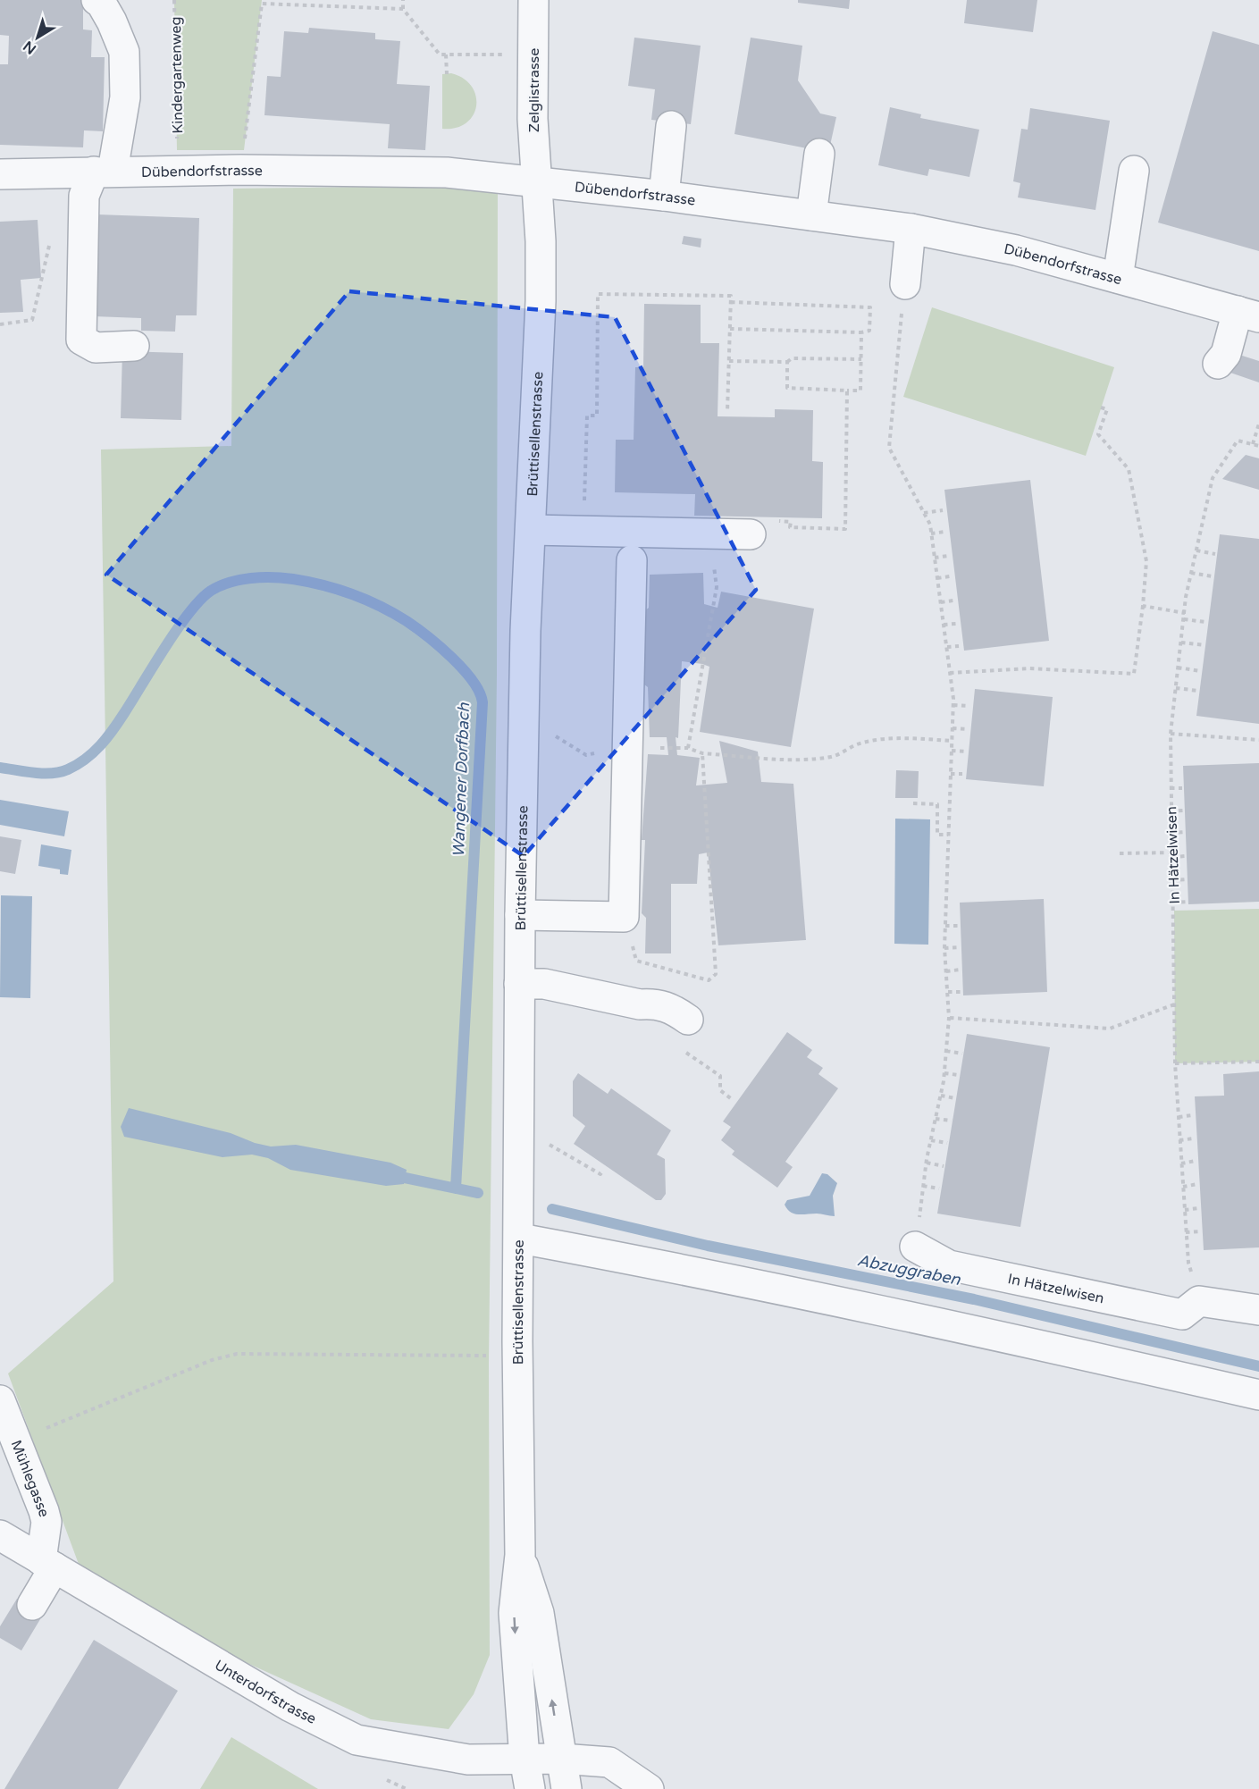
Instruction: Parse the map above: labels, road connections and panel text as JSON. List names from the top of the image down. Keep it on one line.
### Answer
{"streets":{"street":["Zelglistrasse","Dübendorfstrasse","Brüttisellenstrasse","In Hätzelwisen","Mühlegasse","Unterdorfstrasse"],"path":["Kindergartenweg"]},"crossings":[["Zelglistrasse","Dübendorfstrasse"],["Zelglistrasse","Brüttisellenstrasse"],["Dübendorfstrasse","Brüttisellenstrasse"],["Brüttisellenstrasse","Unterdorfstrasse"],["Mühlegasse","Unterdorfstrasse"]],"water":["Wangener Dorfbach","Abzuggraben"],"north":"bottom left"}
